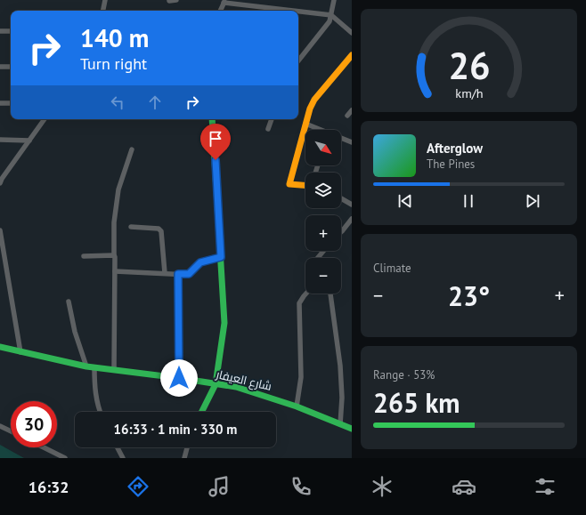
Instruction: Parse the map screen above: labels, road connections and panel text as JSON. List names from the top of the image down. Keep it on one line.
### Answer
{"streets":{"street":["شارع العيفار"]},"north":"bottom right","page":{"turn":["140 m","Turn right"],"map_buttons":["+","−"],"song":["Afterglow","The Pines"],"tile":["Climate",["Range · 53%","265 km"]],"heat":["−","23°","+"],"limit":"30","trip":"16:33 · 1 min · 330 m","tabs":"16:32","gauge":["26","km/h"]}}
